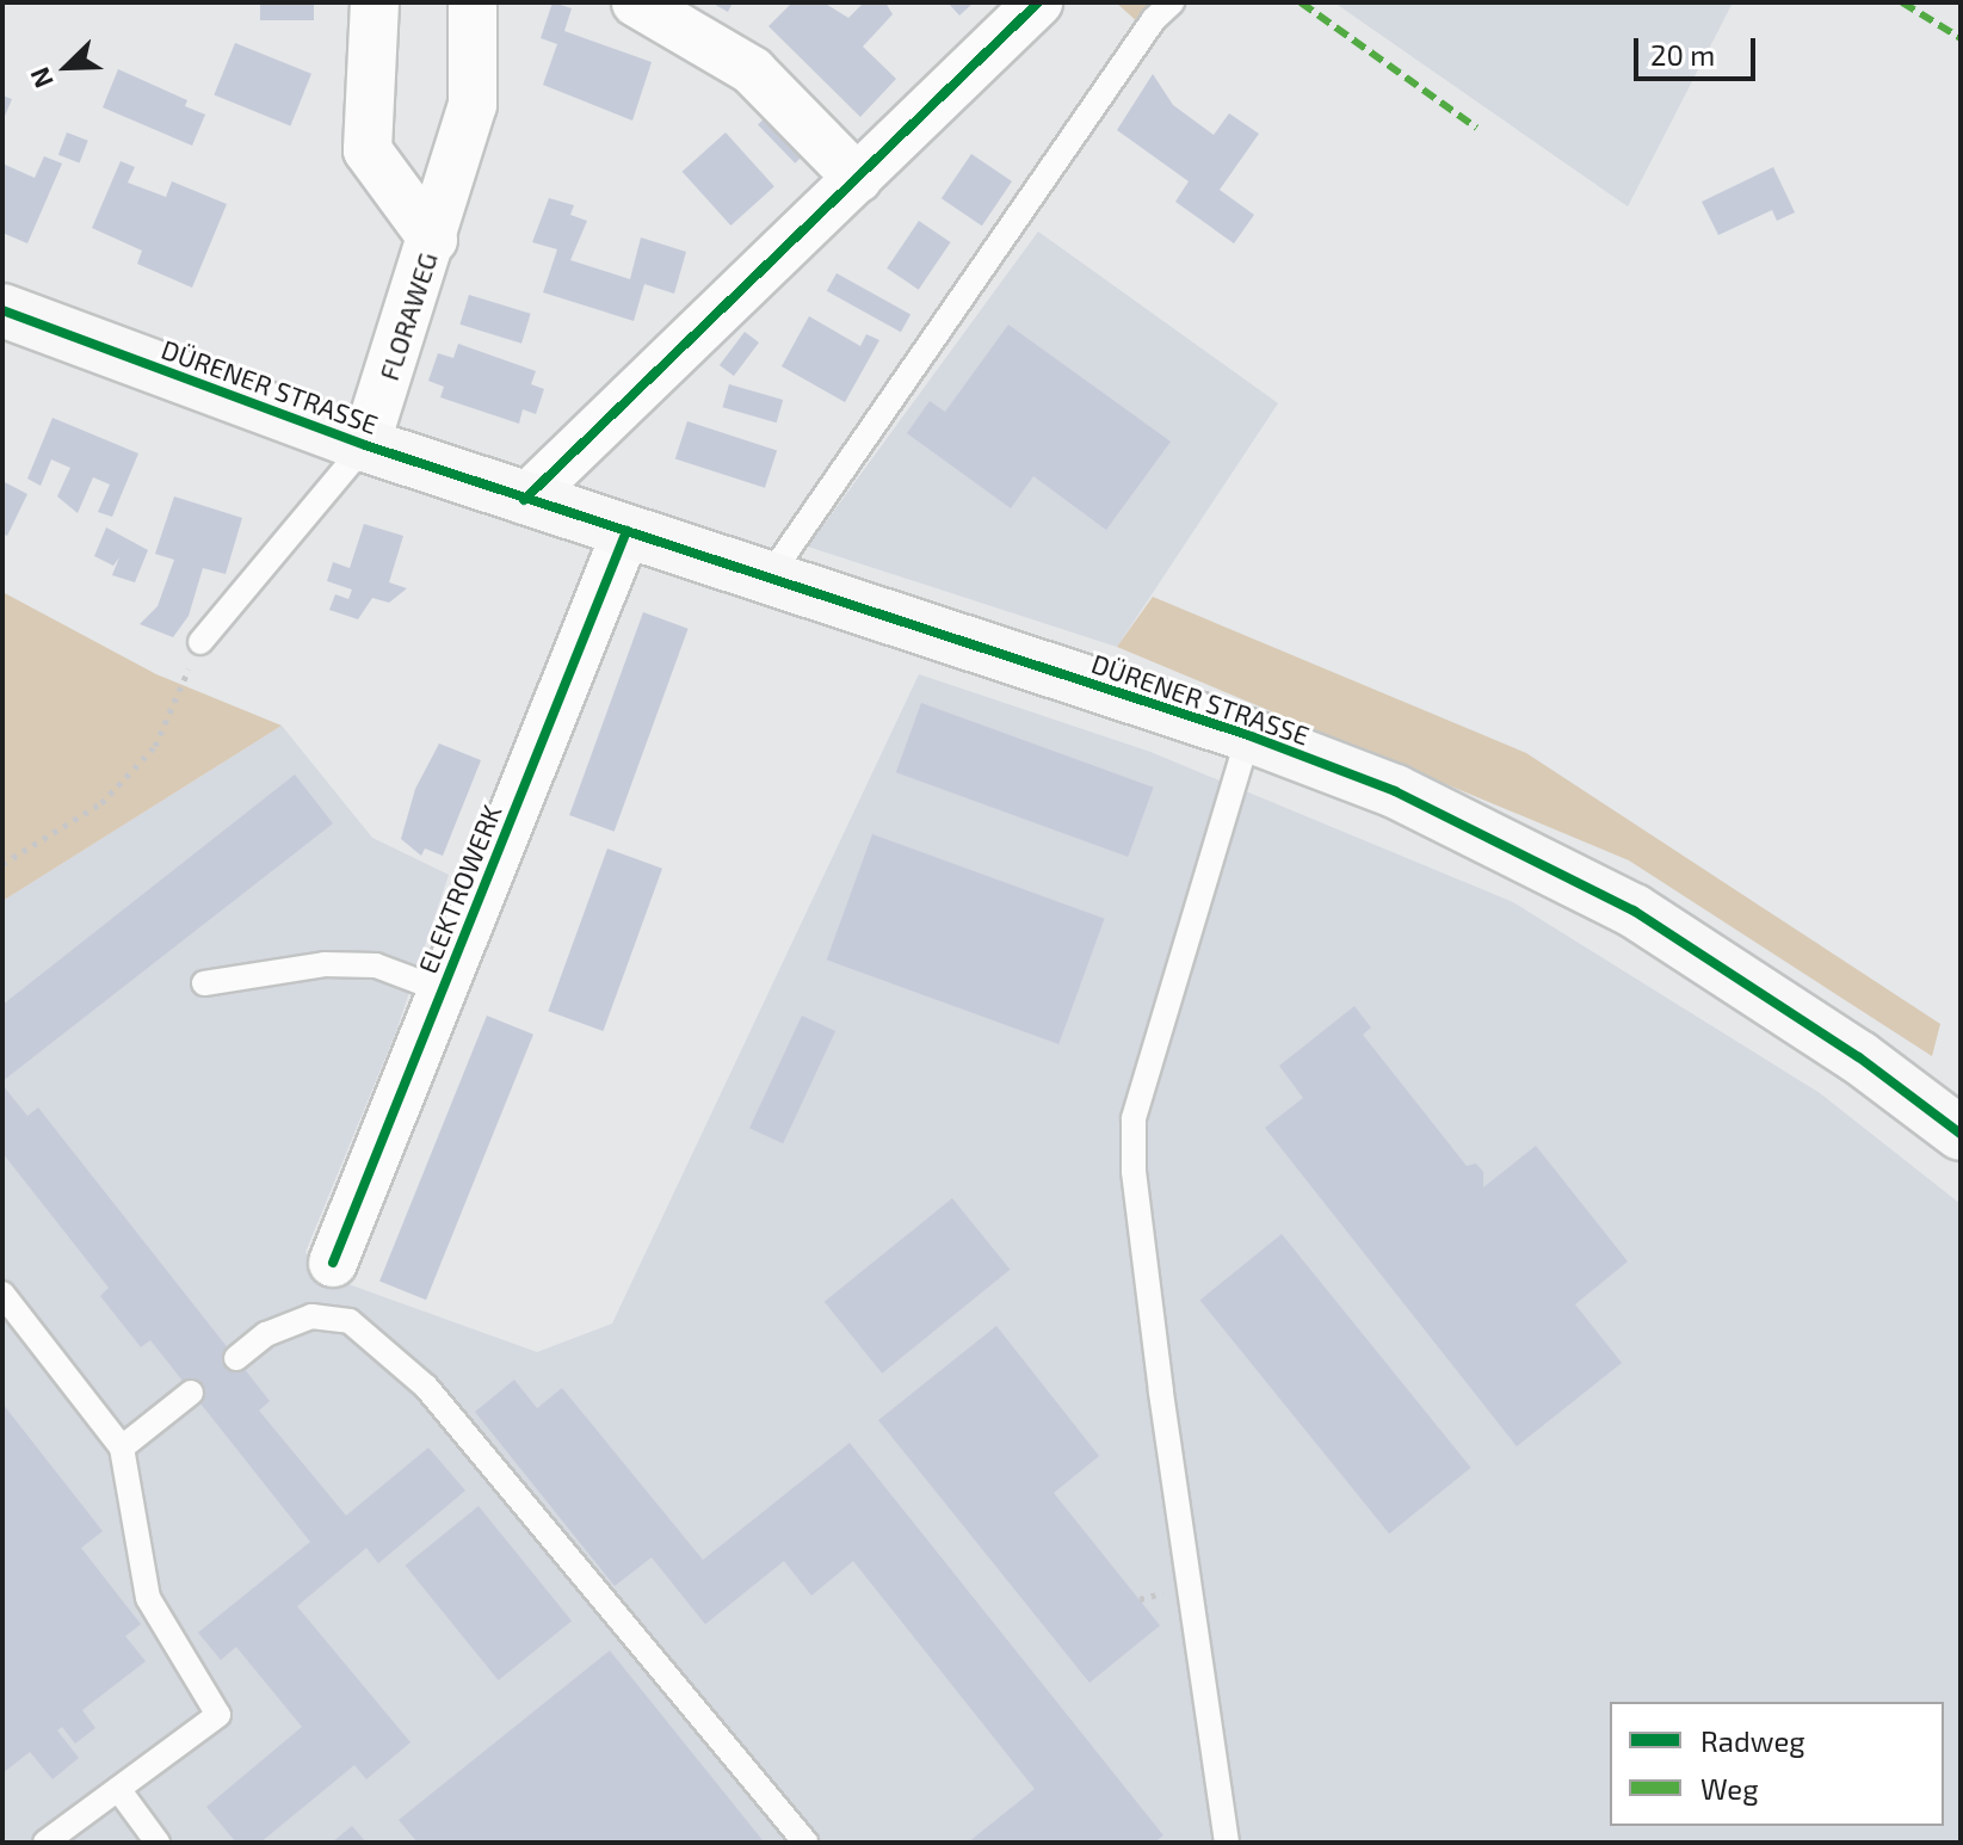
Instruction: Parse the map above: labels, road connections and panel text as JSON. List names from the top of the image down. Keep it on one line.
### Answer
{"streets":{"street":["FLORAWEG","DÜRENER STRASSE","ELEKTROWERK"]},"crossings":[["FLORAWEG","DÜRENER STRASSE"],["DÜRENER STRASSE","ELEKTROWERK"]],"legend":["Radweg","Weg"],"scale_bar":"20 m","north":"bottom left"}
